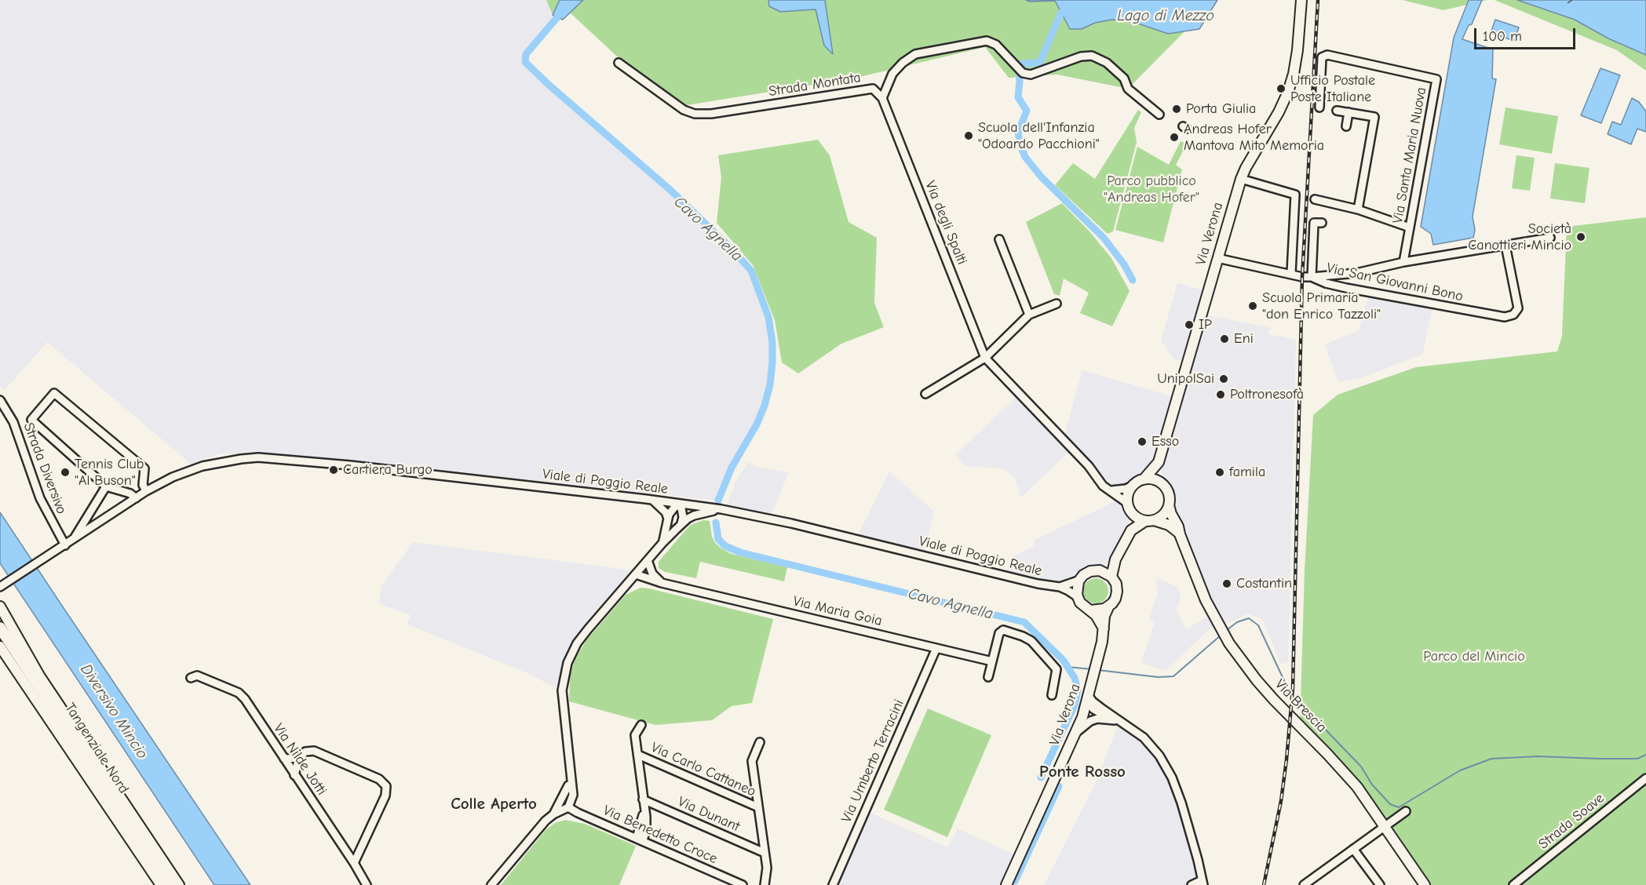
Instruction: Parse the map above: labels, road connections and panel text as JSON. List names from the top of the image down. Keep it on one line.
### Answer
{"streets":{"highway":["Tangenziale Nord"],"main road":["Via Verona","Via Brescia"],"street":["Strada Montata","Via Santa Maria Nuova","Via degli Spalti","Via San Giovanni Bono","Strada Diversivo","Viale di Poggio Reale","Via Maria Goia","Via Nilde Jotti","Via Umberto Terracini","Via Carlo Cattaneo","Via Dunant","Strada Soave","Via Benedetto Croce"]},"crossings":[["Strada Montata","Via degli Spalti"],["Via Santa Maria Nuova","Via San Giovanni Bono"],["Via degli Spalti","Via Verona"],["Via degli Spalti","Via Brescia"],["Via Verona","Via San Giovanni Bono"],["Via Verona","Viale di Poggio Reale"],["Via Verona","Via Brescia"],["Strada Diversivo","Viale di Poggio Reale"],["Via Maria Goia","Via Umberto Terracini"]],"districts":["Ponte Rosso","Colle Aperto"],"water":["Lago di Mezzo","Cavo Agnella","Diversivo Mincio"],"parks":["Parco pubblico \"Andreas Hofer\"","Parco del Mincio"],"places":["Ufficio Postale Poste Italiane","Porta Giulia","Scuola dell'Infanzia \"Odoardo Pacchioni\"","Andreas Hofer Mantova Mito Memoria","Società Canottieri Mincio","Scuola Primaria \"don Enrico Tazzoli\"","IP","Eni","UnipolSai","Poltronesofà","Esso","Cartiera Burgo","Tennis Club \"Al Buson\"","famila","Costantin"],"scale_bar":"100 m"}
